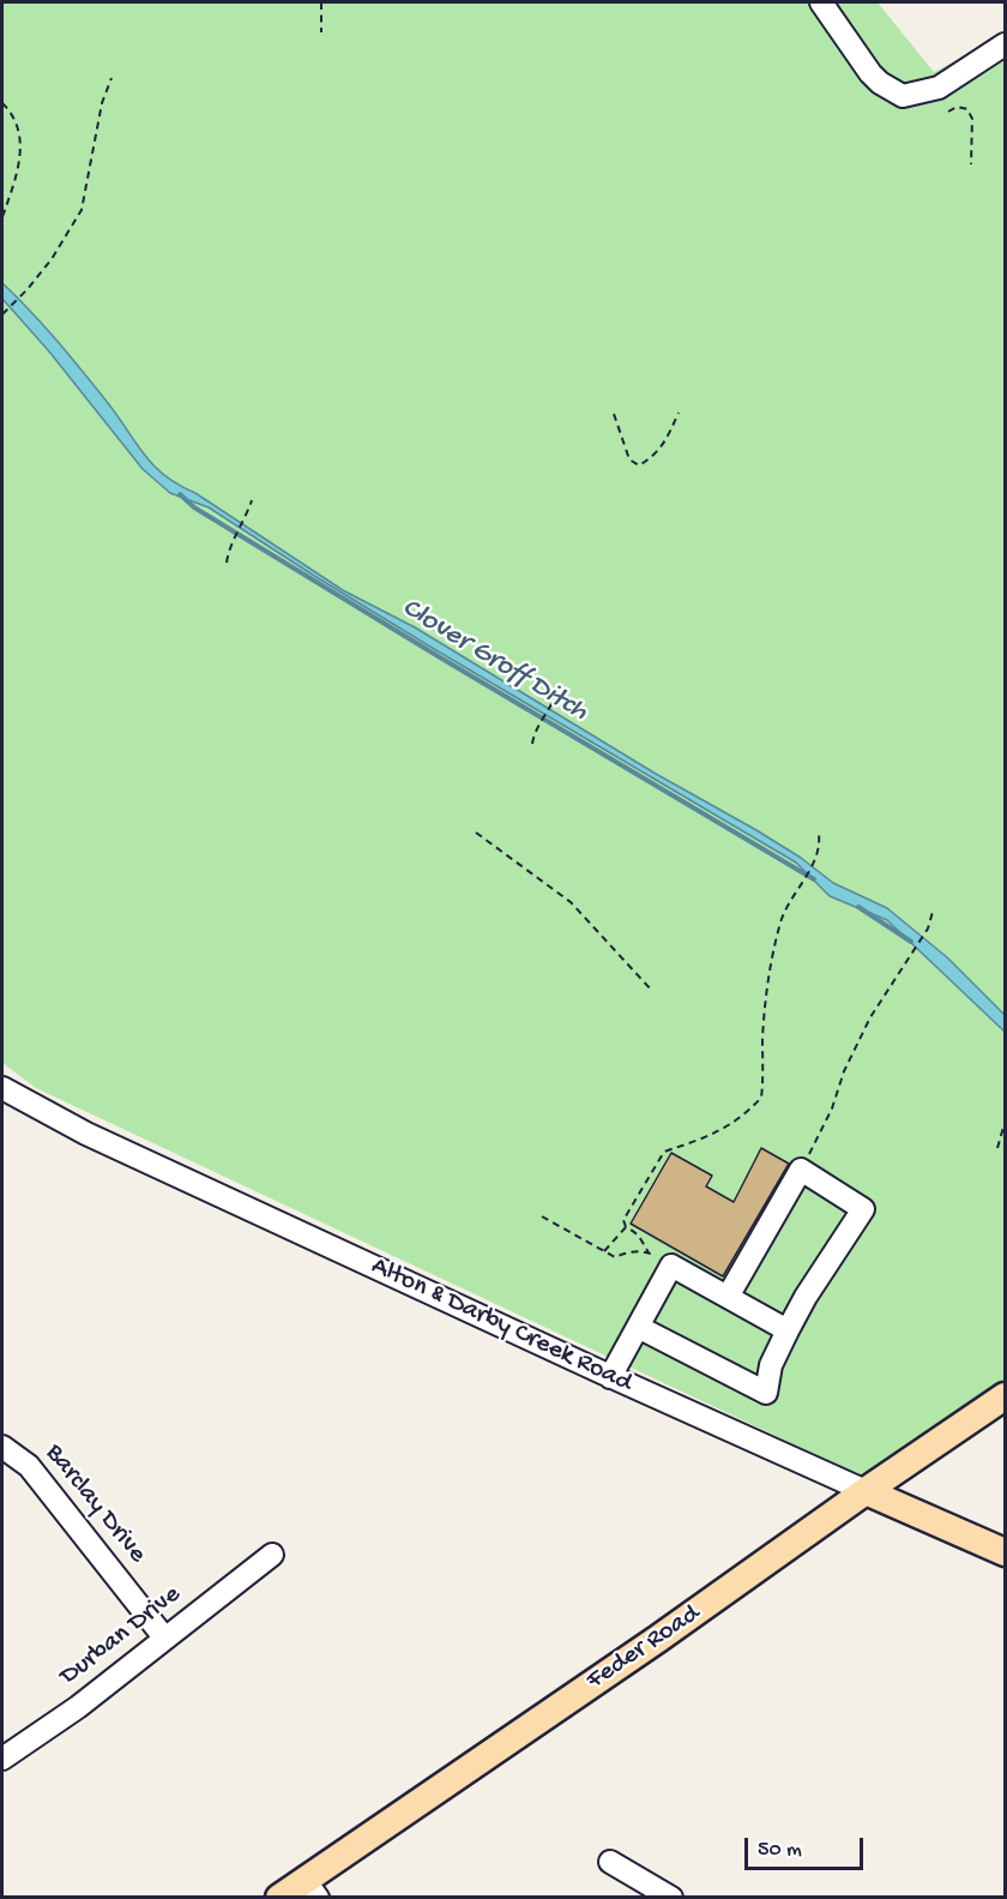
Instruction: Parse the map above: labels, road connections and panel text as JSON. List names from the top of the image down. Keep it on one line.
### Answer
{"streets":{"main road":["Alton & Darby Creek Road","Feder Road"],"street":["Barclay Drive","Durban Drive"]},"crossings":[["Alton & Darby Creek Road","Feder Road"],["Barclay Drive","Durban Drive"]],"water":["Clover Groff Ditch"],"scale_bar":"50 m"}
